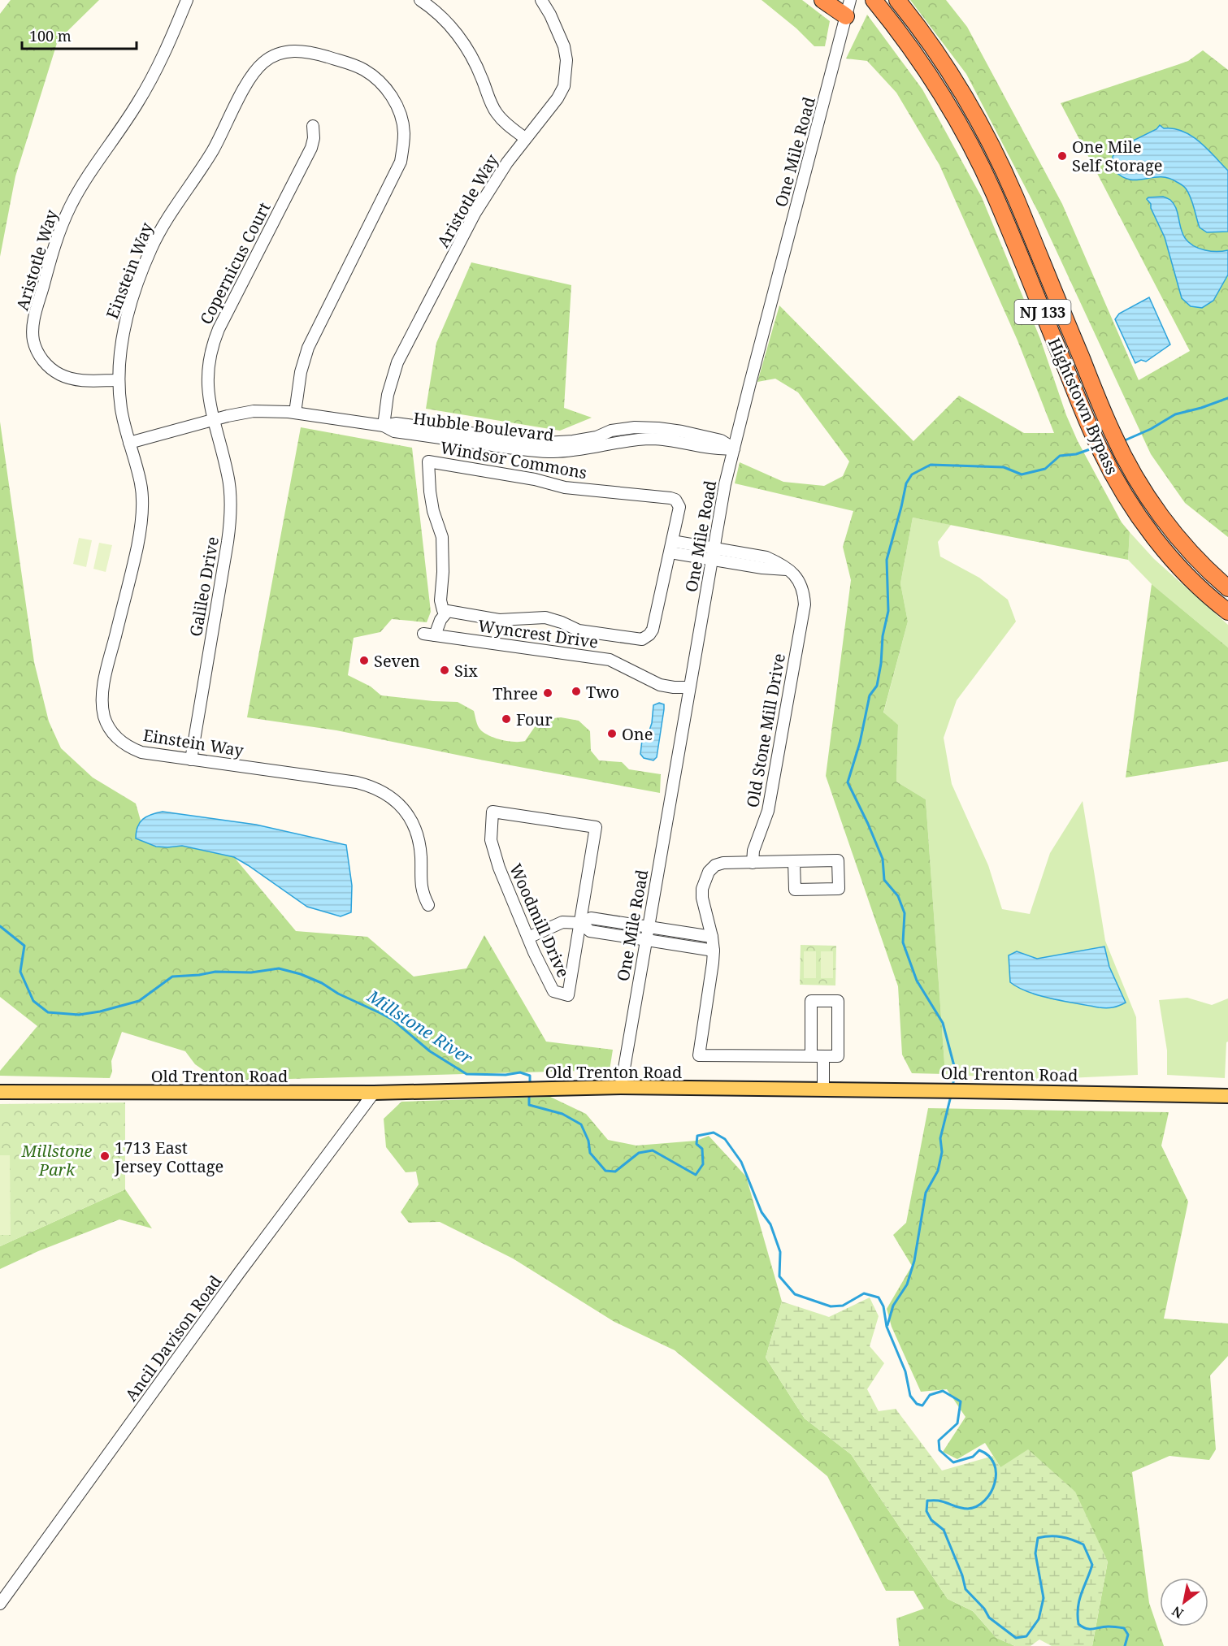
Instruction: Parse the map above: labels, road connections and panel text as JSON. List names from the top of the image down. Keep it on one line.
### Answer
{"streets":{"highway":["NJ 133","Hightstown Bypass"],"main road":["Old Trenton Road"],"street":["One Mile Road","Aristotle Way","Copernicus Court","Einstein Way","Hubble Boulevard","Windsor Commons","Galileo Drive","Wyncrest Drive","Old Stone Mill Drive","Woodmill Drive","Ancil Davison Road"]},"crossings":[["One Mile Road","Hubble Boulevard"],["One Mile Road","Wyncrest Drive"],["One Mile Road","Old Stone Mill Drive"],["One Mile Road","Old Trenton Road"],["Aristotle Way","Einstein Way"],["Aristotle Way","Hubble Boulevard"],["Copernicus Court","Hubble Boulevard"],["Copernicus Court","Galileo Drive"],["Einstein Way","Hubble Boulevard"],["Einstein Way","Galileo Drive"],["Hubble Boulevard","Galileo Drive"],["Windsor Commons","Wyncrest Drive"],["Old Trenton Road","Ancil Davison Road"]],"water":["Millstone River"],"parks":["Millstone Park"],"places":["One Mile Self Storage","Seven","Six","Two","Three","Four","One","1713 East Jersey Cottage"],"scale_bar":"100 m","north":"bottom left"}
